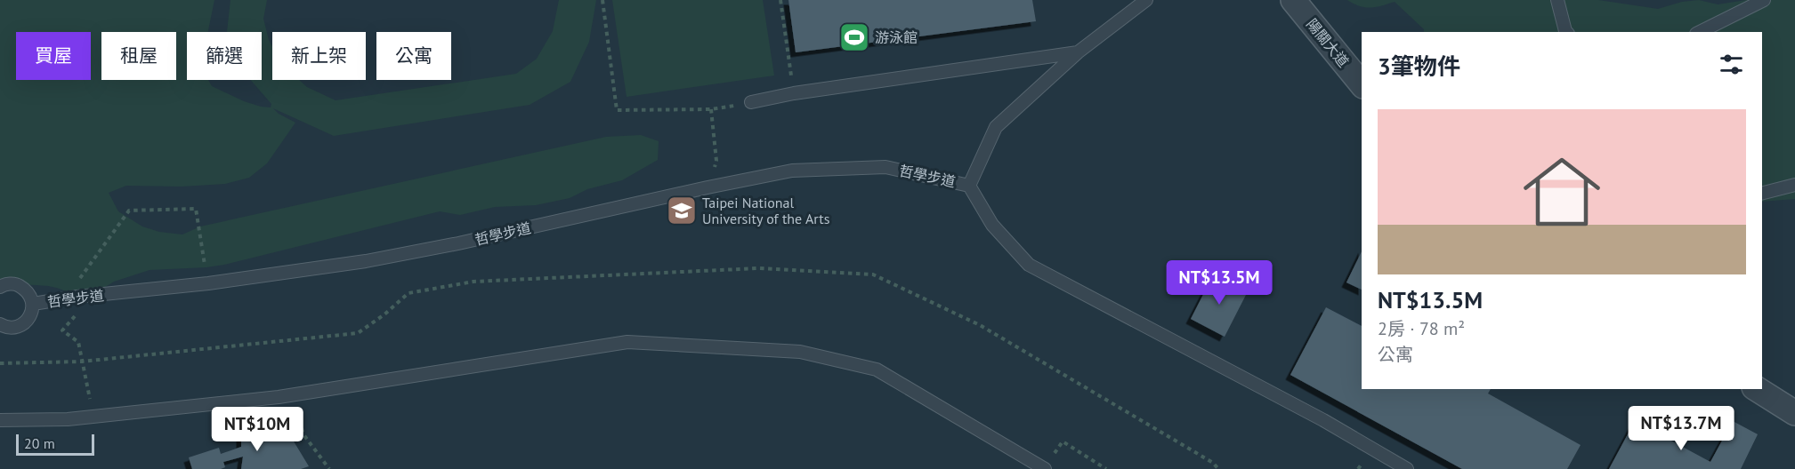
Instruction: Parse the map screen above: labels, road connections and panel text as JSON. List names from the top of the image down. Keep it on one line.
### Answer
{"streets":{"street":["陽關大道"],"lane":["哲學步道"]},"places":{"sports":["游泳館"],"school or university":["Taipei National University of the Arts"]},"scale_bar":"20 m","page":{"chip":["買屋","租屋","篩選","新上架","公寓"],"heading":"3筆物件","list":[{"name":"NT$13.5M","note":"2房 · 78 m² · 公寓"}],"price":["NT$13.5M","NT$13.7M","NT$10M"],"scale":"20 m"}}
